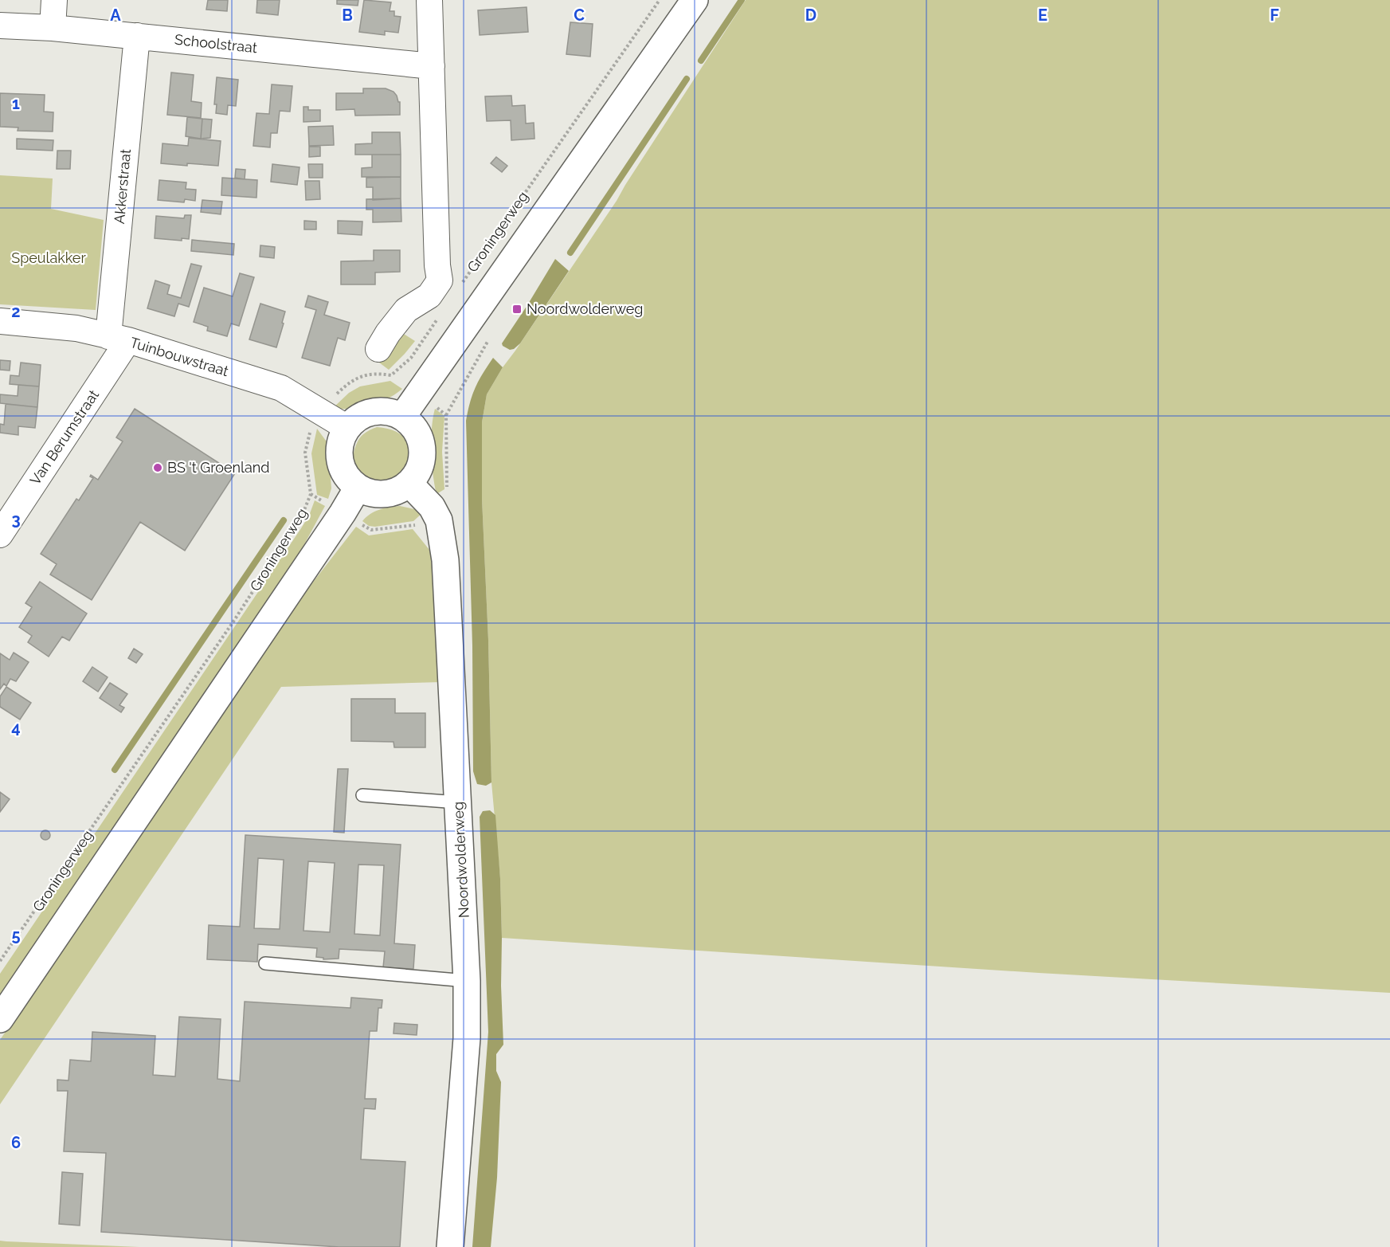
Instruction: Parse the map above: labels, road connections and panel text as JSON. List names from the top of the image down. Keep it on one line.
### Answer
{"streets":{"main road":["Groningerweg","Noordwolderweg"],"street":["Schoolstraat","Akkerstraat","Tuinbouwstraat","Van Berumstraat"]},"crossings":[["Schoolstraat","Akkerstraat"],["Akkerstraat","Tuinbouwstraat"],["Akkerstraat","Van Berumstraat"],["Groningerweg","Tuinbouwstraat"],["Groningerweg","Noordwolderweg"],["Tuinbouwstraat","Van Berumstraat"],["Tuinbouwstraat","Noordwolderweg"]],"parks":["Speulakker"],"places":{"transit":["Noordwolderweg"],"other":["BS 't Groenland"]},"grid":{"columns":["A","B","C","D","E","F"],"rows":["1","2","3","4","5","6"]}}
